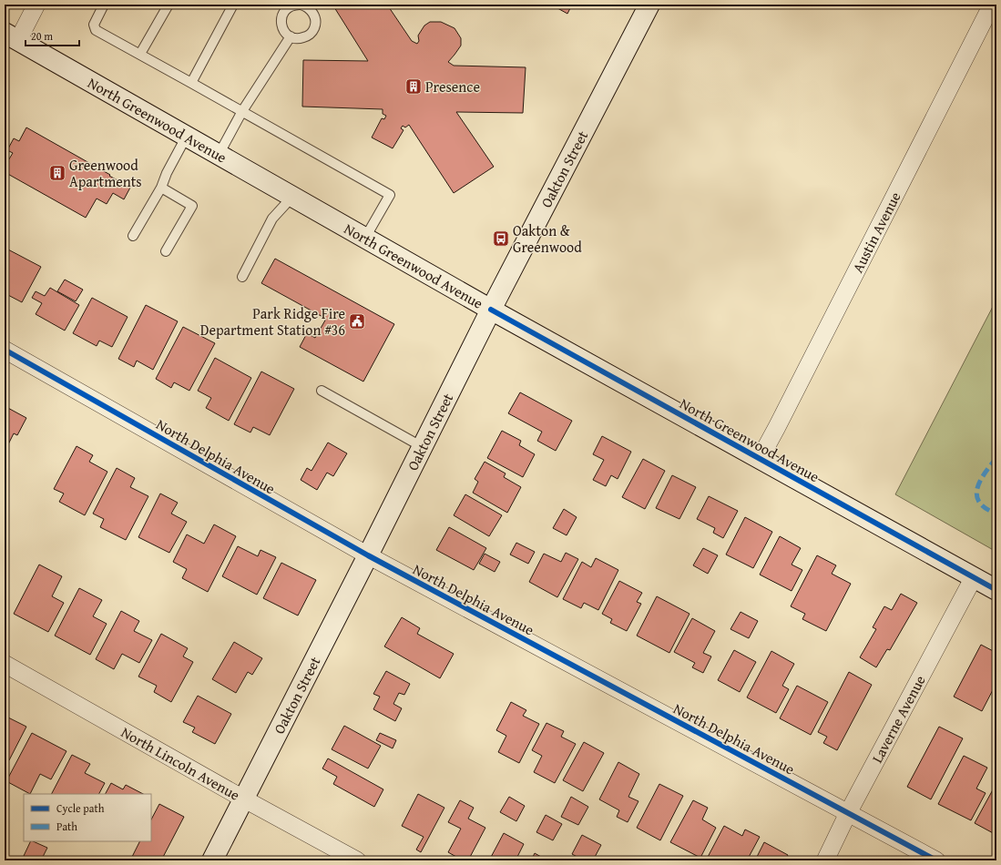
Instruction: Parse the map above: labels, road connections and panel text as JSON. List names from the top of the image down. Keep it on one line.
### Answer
{"streets":{"main road":["North Greenwood Avenue","Oakton Street"],"street":["Austin Avenue","North Delphia Avenue","Laverne Avenue","North Lincoln Avenue"]},"crossings":[["North Greenwood Avenue","Oakton Street"],["North Greenwood Avenue","Austin Avenue"],["North Greenwood Avenue","Laverne Avenue"],["Oakton Street","North Delphia Avenue"],["Oakton Street","North Lincoln Avenue"],["North Delphia Avenue","Laverne Avenue"]],"places":{"building":["Presence","Greenwood Apartments"],"bus stop":["Oakton & Greenwood"],"public building":["Park Ridge Fire Department Station #36"]},"legend":["Cycle path","Path"],"scale_bar":"20 m"}
